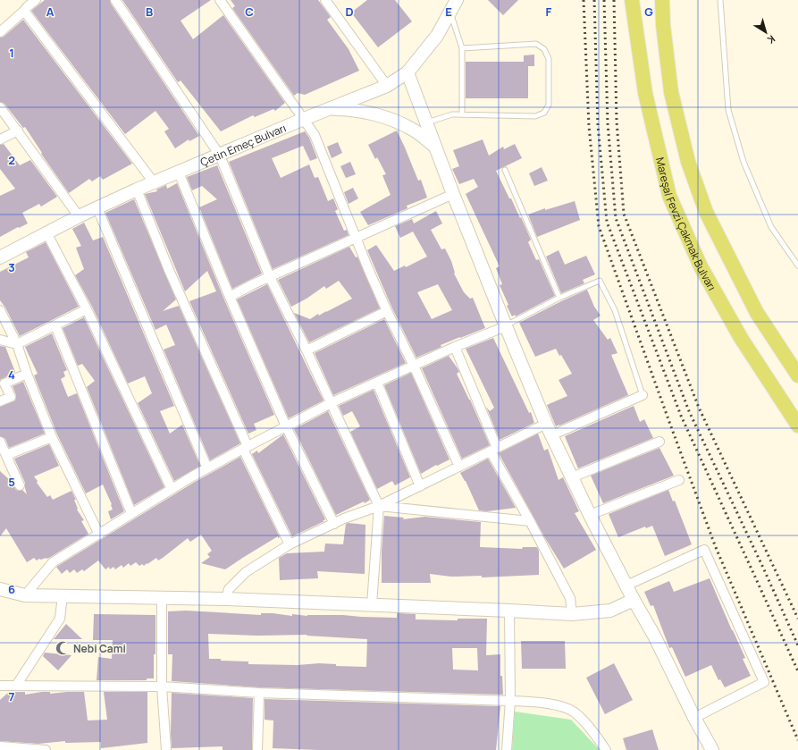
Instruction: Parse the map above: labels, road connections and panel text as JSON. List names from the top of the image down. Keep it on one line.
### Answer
{"streets":{"main road":["Mareşal Fevzi Çakmak Bulvarı"],"street":["Çetin Emeç Bulvarı"]},"places":{"mosque":["Nebi Cami"]},"north":"bottom right","grid":{"columns":["A","B","C","D","E","F","G"],"rows":["1","2","3","4","5","6","7"]}}
